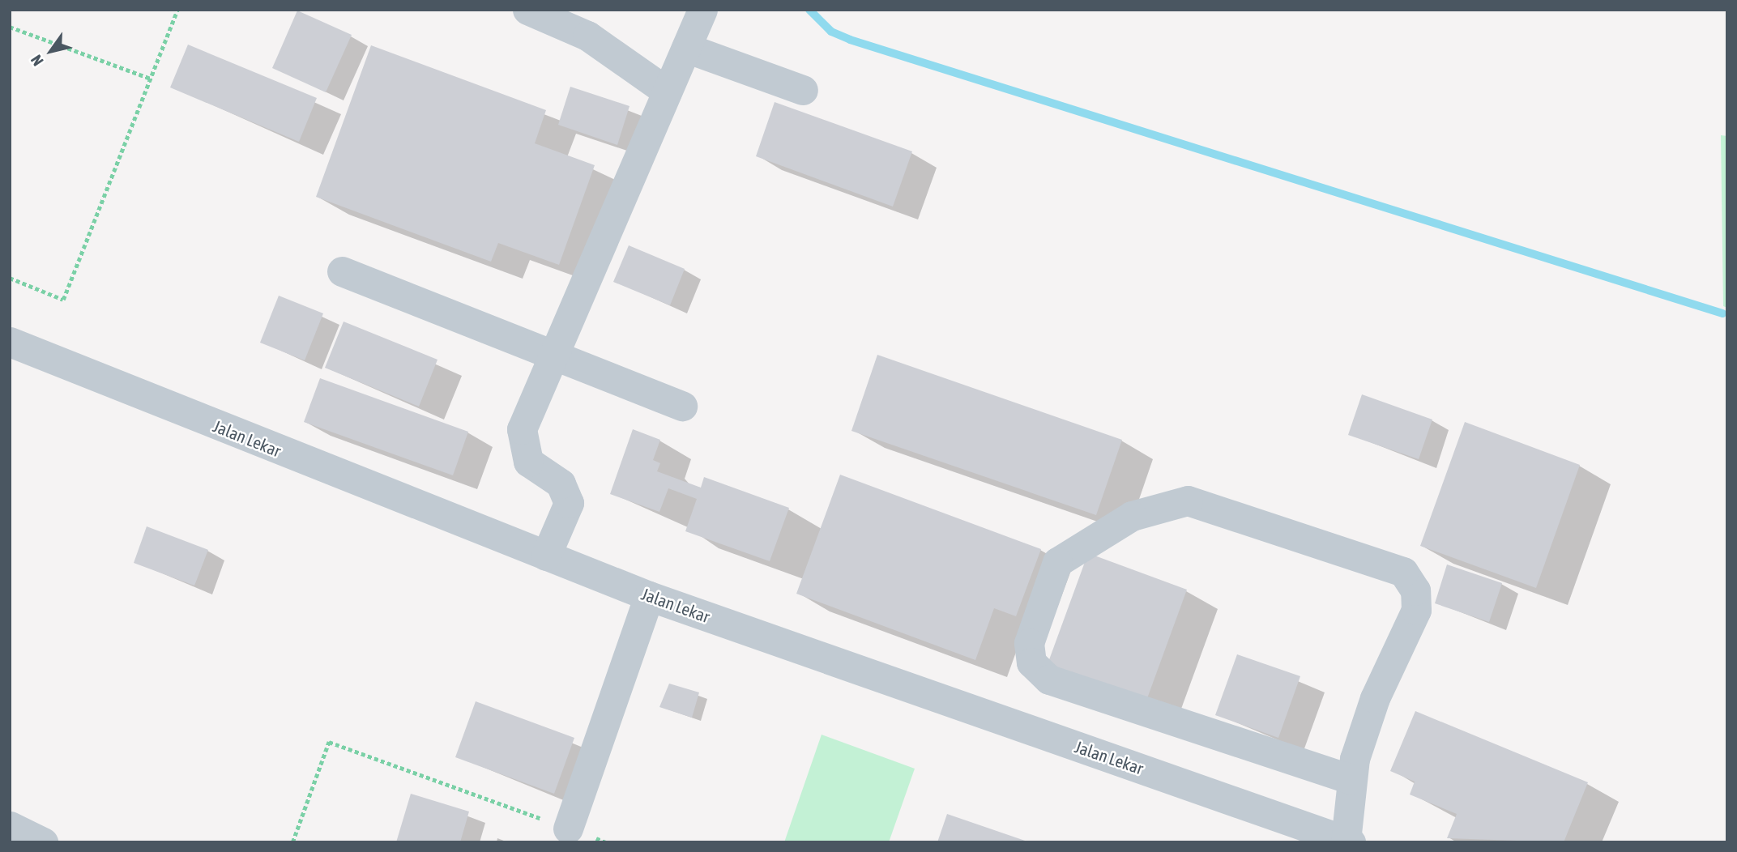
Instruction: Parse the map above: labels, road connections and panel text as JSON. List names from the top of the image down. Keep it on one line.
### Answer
{"streets":{"street":["Jalan Lekar"]},"north":"bottom left"}
